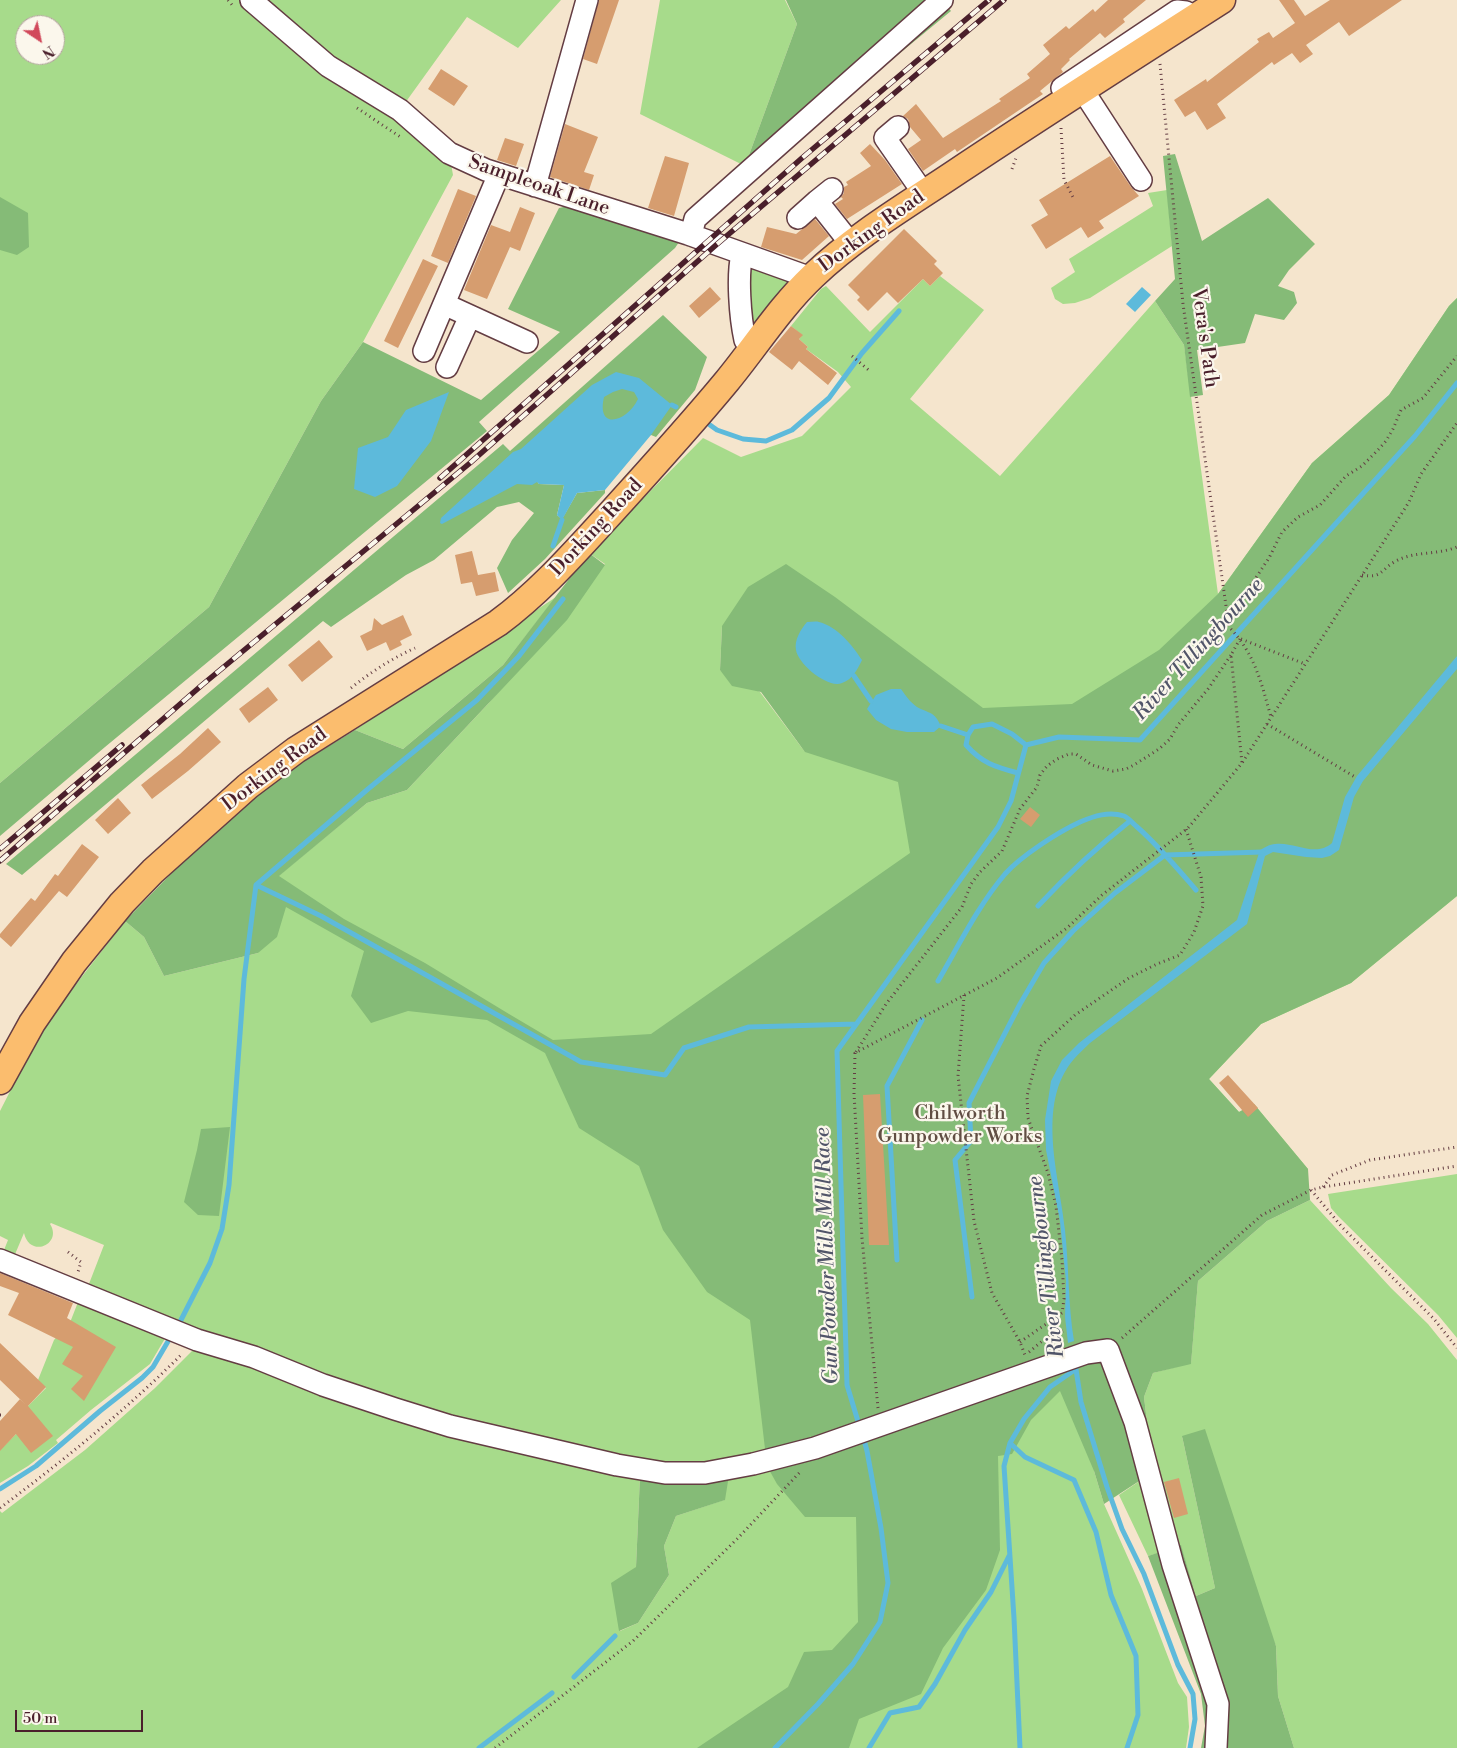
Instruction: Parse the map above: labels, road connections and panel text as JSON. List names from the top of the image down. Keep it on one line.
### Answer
{"streets":{"main road":["Dorking Road"],"street":["Sampleoak Lane"],"path":["Vera's Path"]},"crossings":[["Sampleoak Lane","Dorking Road"]],"water":["River Tillingbourne","Gun Powder Mills Mill Race"],"parks":["Chilworth Gunpowder Works"],"scale_bar":"50 m","north":"bottom right"}
